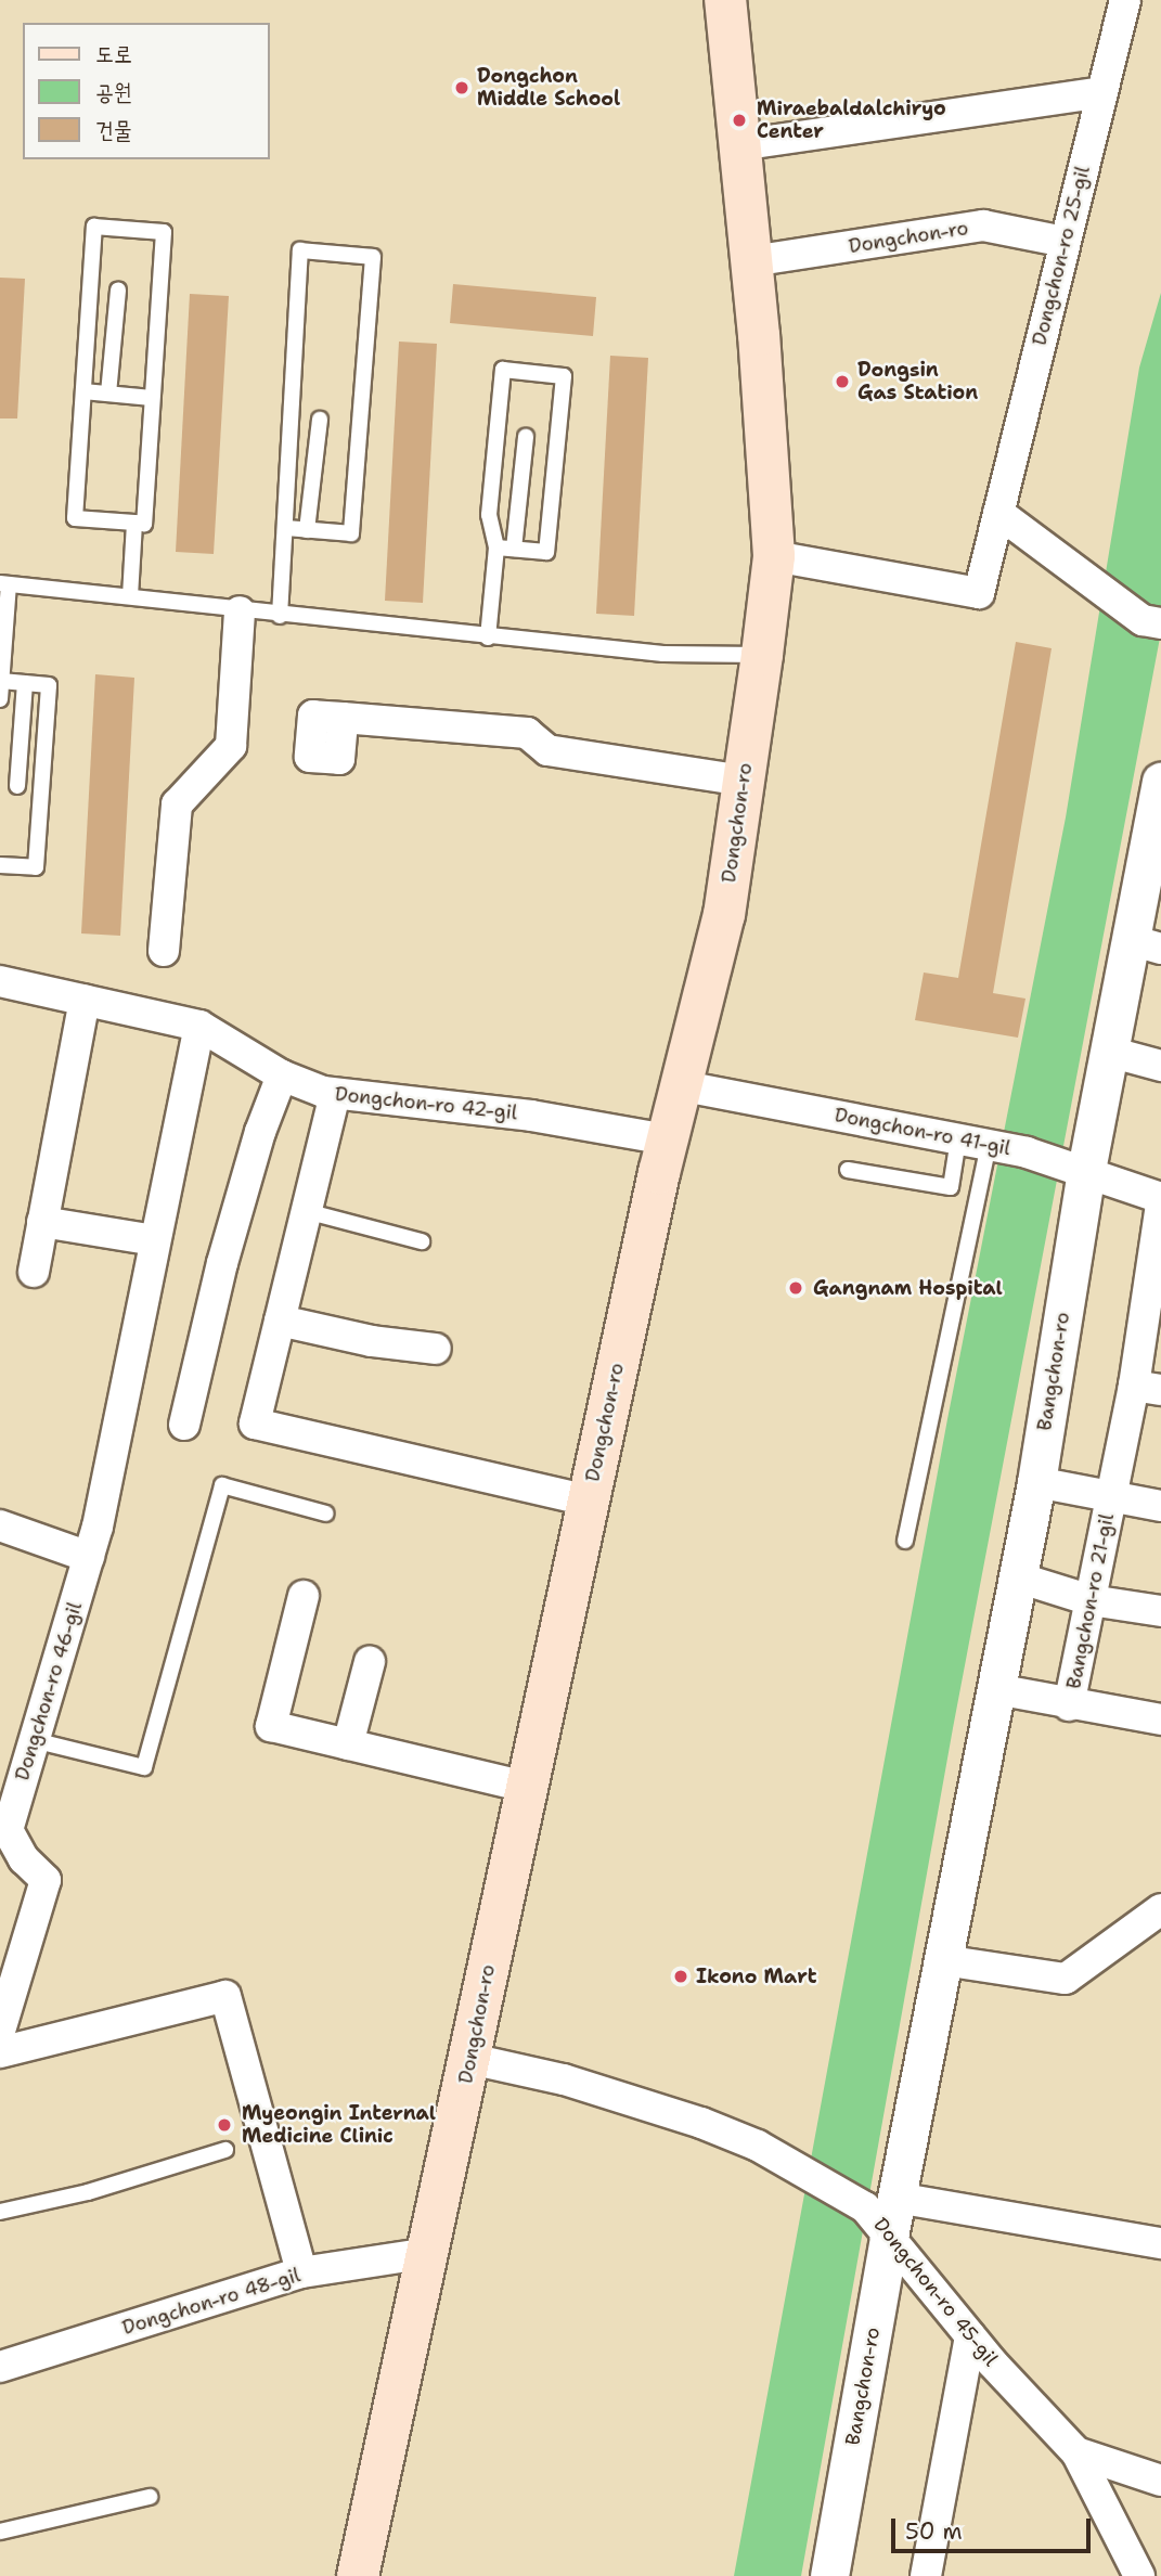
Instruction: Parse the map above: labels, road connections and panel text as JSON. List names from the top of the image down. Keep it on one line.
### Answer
{"streets":{"main road":["Dongchon-ro"],"street":["Dongchon-ro 25-gil","Dongchon-ro 42-gil","Dongchon-ro 41-gil","Bangchon-ro","Bangchon-ro 21-gil","Dongchon-ro 46-gil","Dongchon-ro 45-gil","Dongchon-ro 48-gil"]},"crossings":[["Dongchon-ro","Dongchon-ro 25-gil"],["Dongchon-ro","Dongchon-ro 42-gil"],["Dongchon-ro","Dongchon-ro 41-gil"],["Dongchon-ro","Dongchon-ro 45-gil"],["Dongchon-ro","Dongchon-ro 48-gil"],["Dongchon-ro 41-gil","Bangchon-ro"],["Dongchon-ro 41-gil","Bangchon-ro 21-gil"],["Bangchon-ro","Bangchon-ro 21-gil"],["Bangchon-ro","Dongchon-ro 45-gil"]],"places":["Dongchon Middle School","Miraebaldalchiryo Center","Dongsin Gas Station","Gangnam Hospital","Ikono Mart","Myeongin Internal Medicine Clinic"],"legend":["도로","공원","건물"],"scale_bar":"50 m"}
